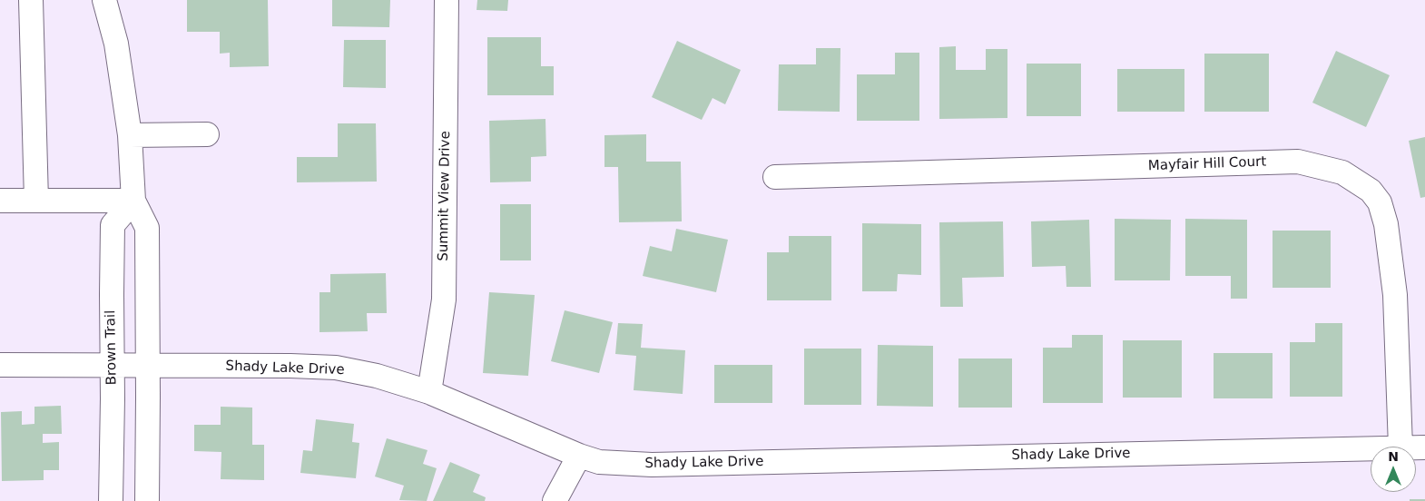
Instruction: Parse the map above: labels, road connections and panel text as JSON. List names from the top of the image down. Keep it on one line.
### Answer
{"streets":{"street":["Mayfair Hill Court","Summit View Drive","Brown Trail","Shady Lake Drive"]},"crossings":[["Summit View Drive","Shady Lake Drive"],["Brown Trail","Shady Lake Drive"]],"north":"top"}
